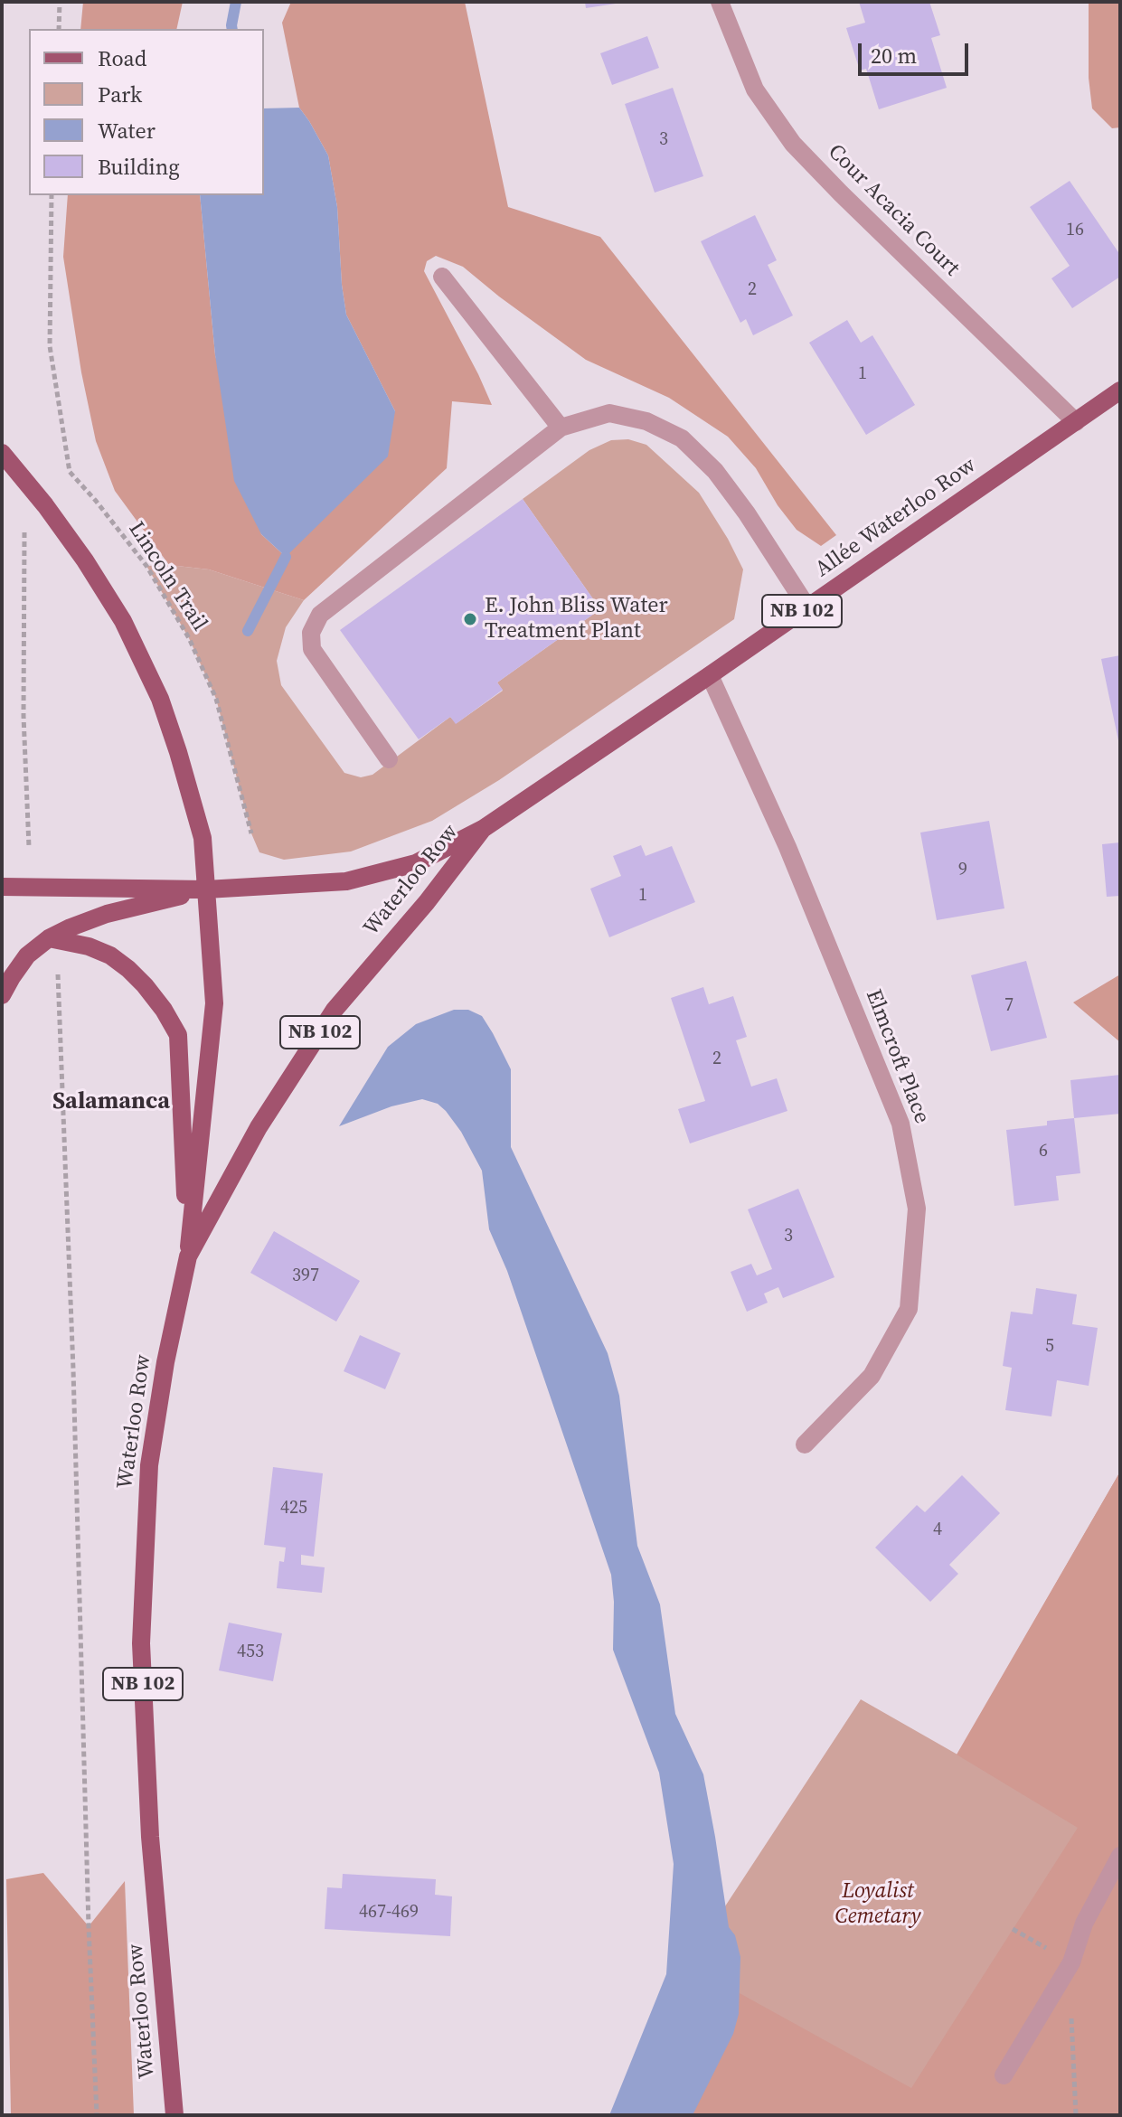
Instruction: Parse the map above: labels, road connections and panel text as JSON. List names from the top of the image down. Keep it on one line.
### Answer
{"streets":{"main road":["Allée Waterloo Row","NB 102","Waterloo Row"],"street":["Cour Acacia Court","Elmcroft Place"],"path":["Lincoln Trail"]},"crossings":[["Cour Acacia Court","Allée Waterloo Row"],["Allée Waterloo Row","Waterloo Row"],["Allée Waterloo Row","Elmcroft Place"]],"districts":["Salamanca"],"parks":["Loyalist Cemetary"],"places":["E. John Bliss Water Treatment Plant"],"house_numbers":["3","16","2","1","9","1","7","2","6","3","397","5","425","4","453","467-469"],"legend":["Road","Park","Water","Building"],"scale_bar":"20 m"}
